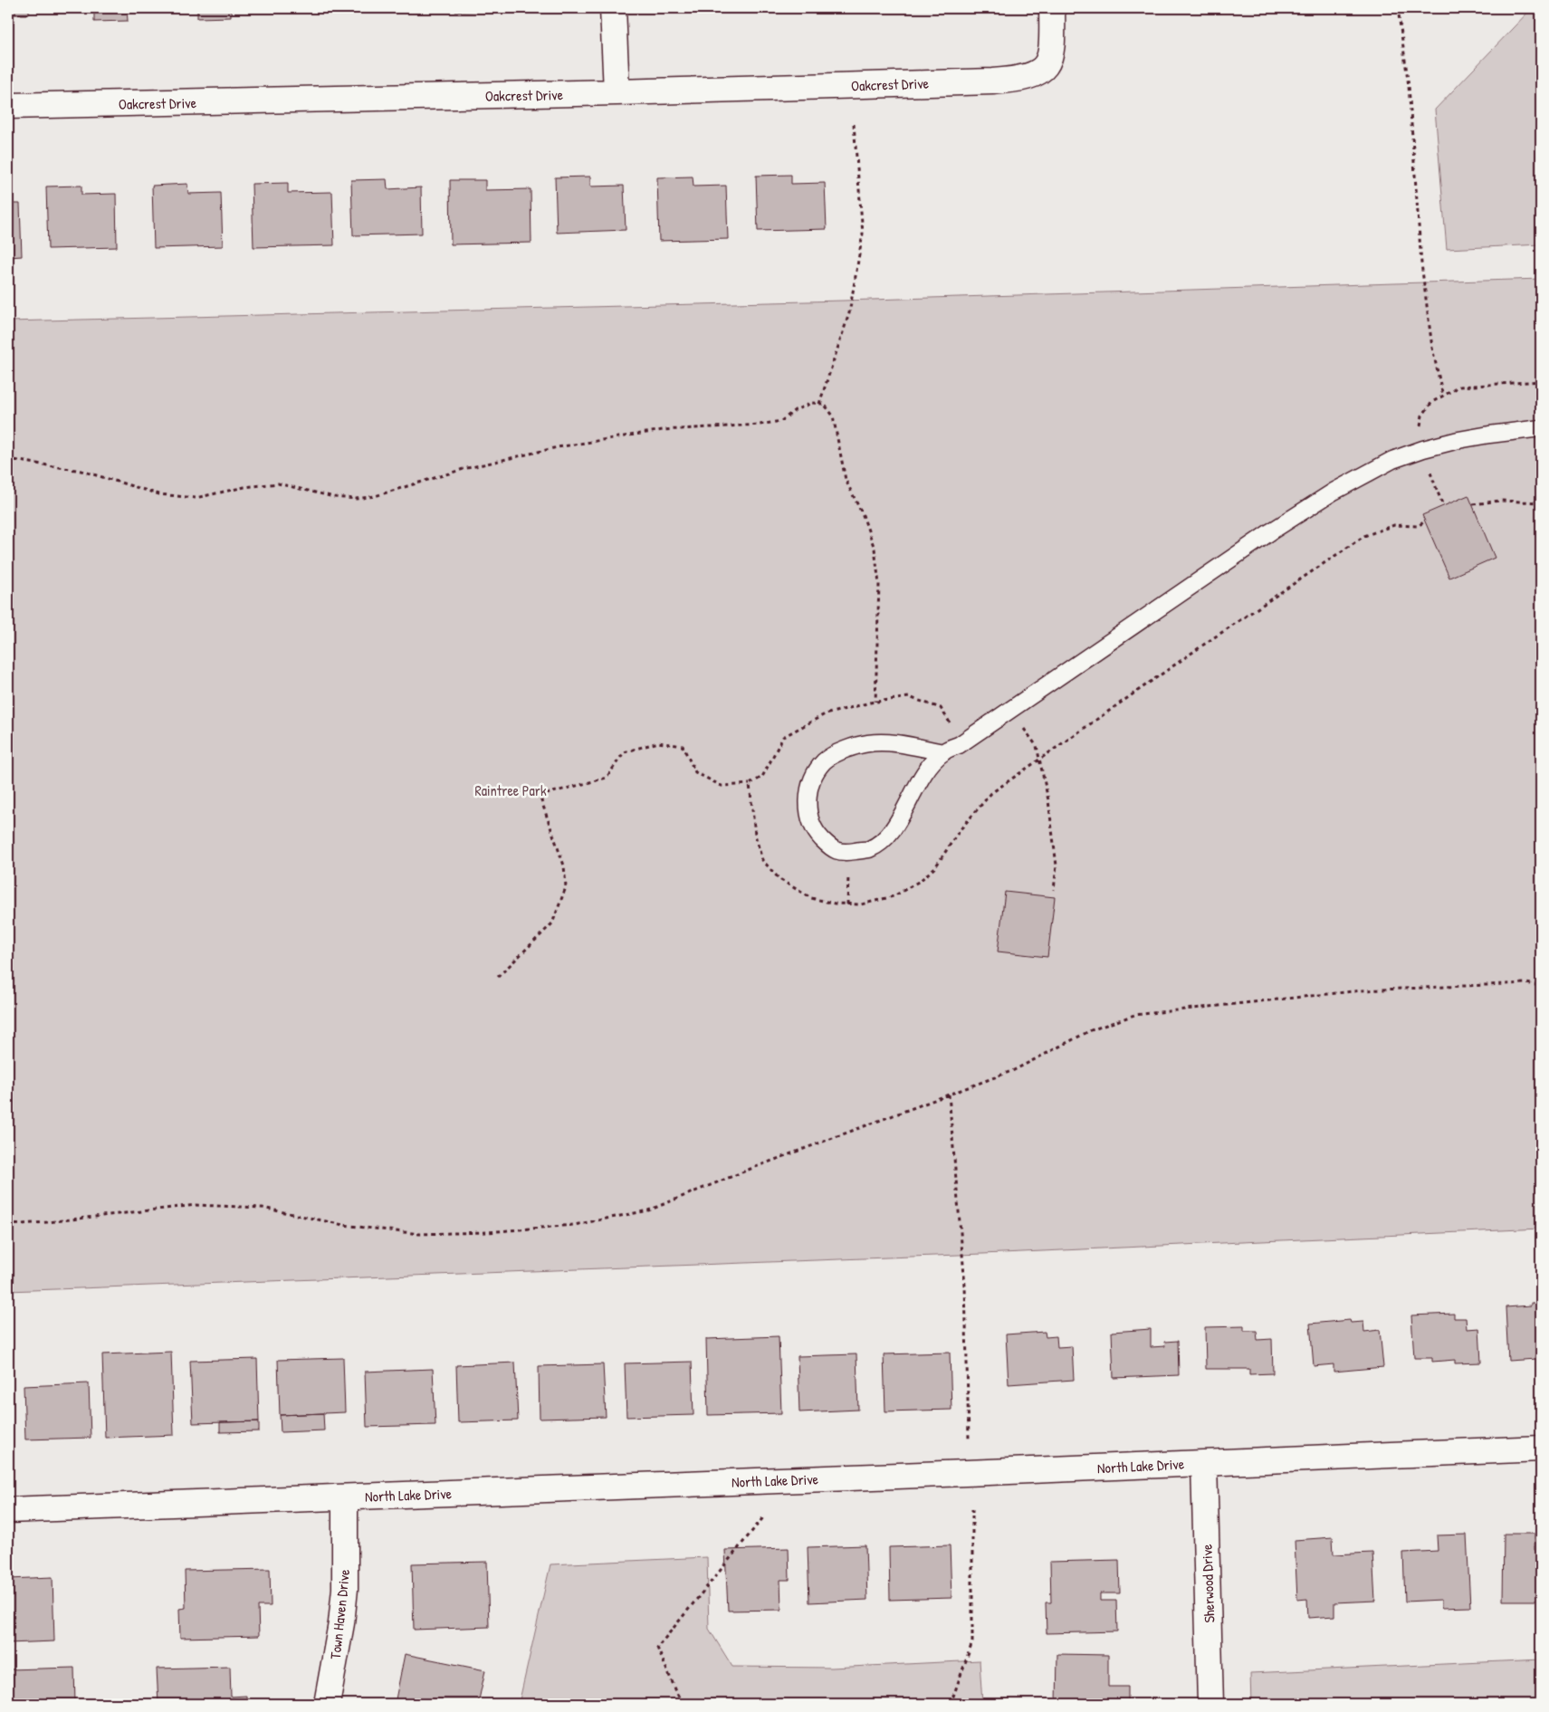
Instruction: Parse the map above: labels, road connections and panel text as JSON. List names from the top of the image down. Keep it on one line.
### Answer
{"streets":{"street":["Oakcrest Drive","North Lake Drive","Sherwood Drive","Town Haven Drive"]},"crossings":[["North Lake Drive","Sherwood Drive"],["North Lake Drive","Town Haven Drive"]],"parks":["Raintree Park"]}
